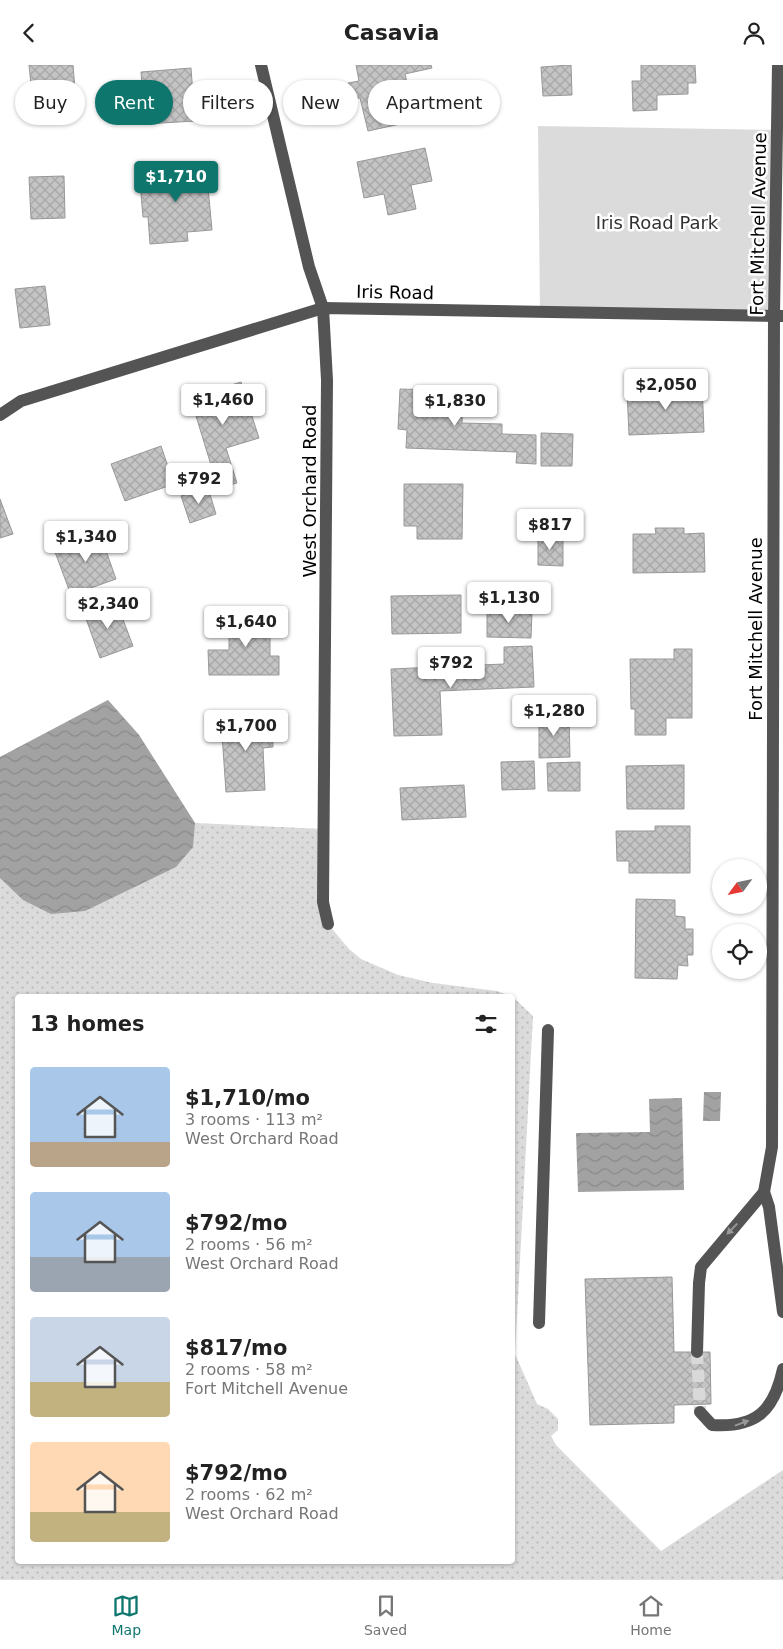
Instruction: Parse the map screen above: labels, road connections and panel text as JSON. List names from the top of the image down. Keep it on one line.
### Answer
{"streets":{"street":["Fort Mitchell Avenue","Iris Road","West Orchard Road"]},"crossings":[["Fort Mitchell Avenue","Iris Road"],["Iris Road","West Orchard Road"]],"parks":["Iris Road Park"],"north":"bottom left","page":{"header":"Casavia","chip":["Buy","Rent","Filters","New","Apartment"],"price":["$1,710","$2,050","$1,460","$1,830","$792","$817","$1,340","$1,130","$2,340","$1,640","$792","$1,280","$1,700"],"heading":"13 homes","list":[{"name":"$1,710/mo","note":"3 rooms · 113 m² · West Orchard Road"},{"name":"$792/mo","note":"2 rooms · 56 m² · West Orchard Road"},{"name":"$817/mo","note":"2 rooms · 58 m² · Fort Mitchell Avenue"},{"name":"$792/mo","note":"2 rooms · 62 m² · West Orchard Road"}],"tabs":["Map","Saved","Home"]}}
